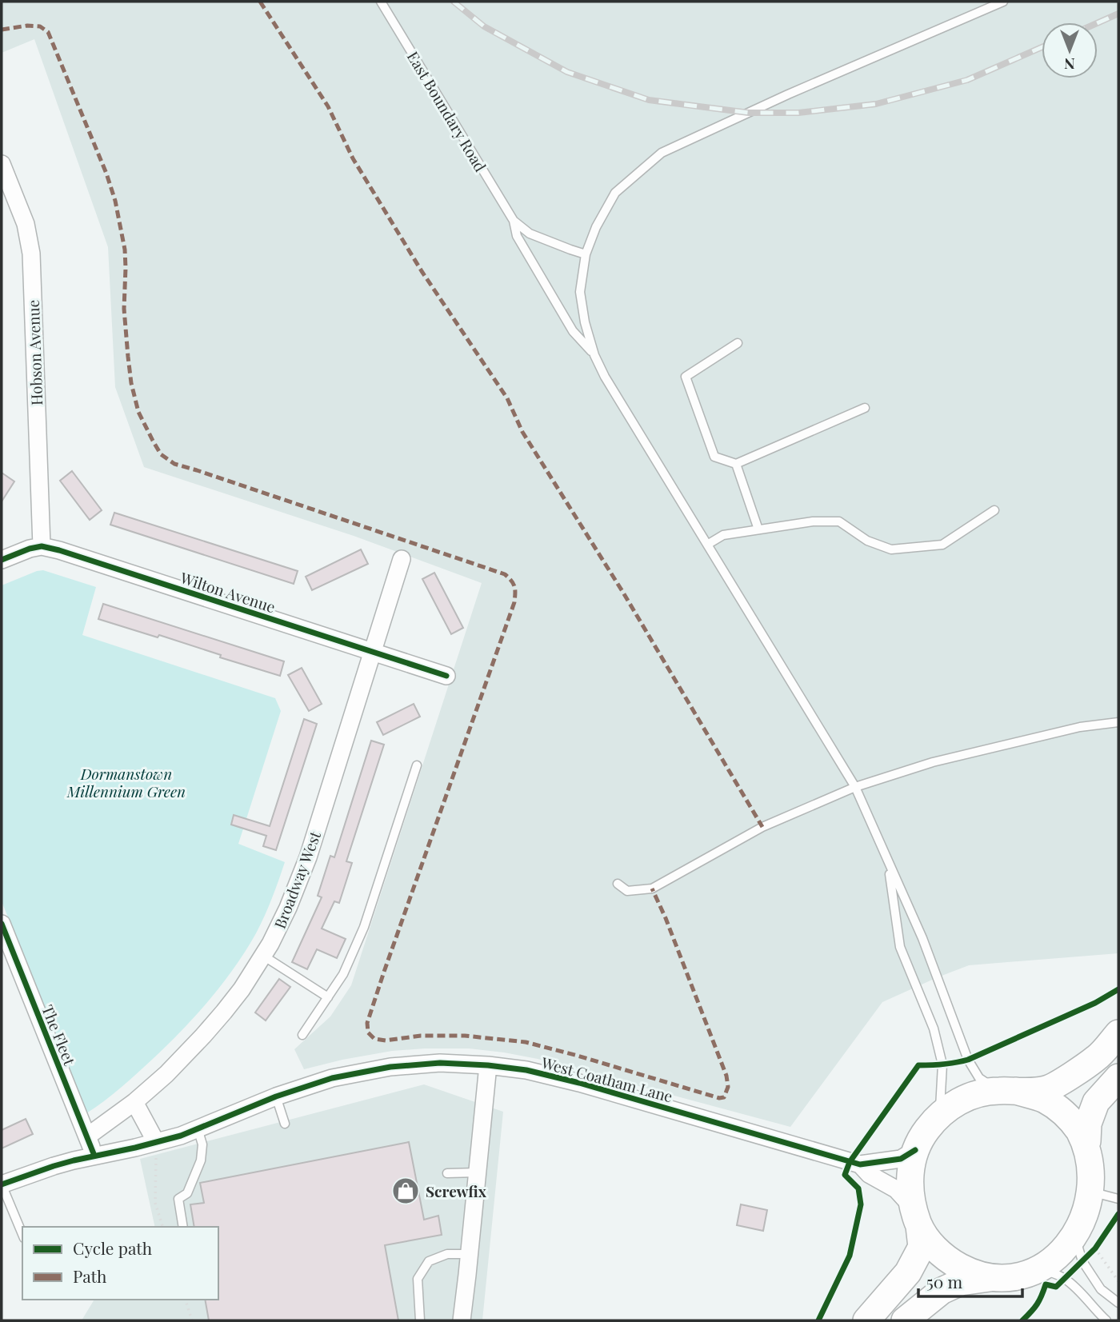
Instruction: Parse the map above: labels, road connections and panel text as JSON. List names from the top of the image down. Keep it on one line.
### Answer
{"streets":{"street":["Hobson Avenue","Wilton Avenue","Broadway West","The Fleet","West Coatham Lane"],"lane":["East Boundary Road"]},"crossings":[["Hobson Avenue","Wilton Avenue"],["Wilton Avenue","Broadway West"],["Broadway West","The Fleet"],["The Fleet","West Coatham Lane"]],"parks":["Dormanstown Millennium Green"],"places":{"shop":["Screwfix"]},"legend":["Cycle path","Path"],"scale_bar":"50 m","north":"bottom"}
